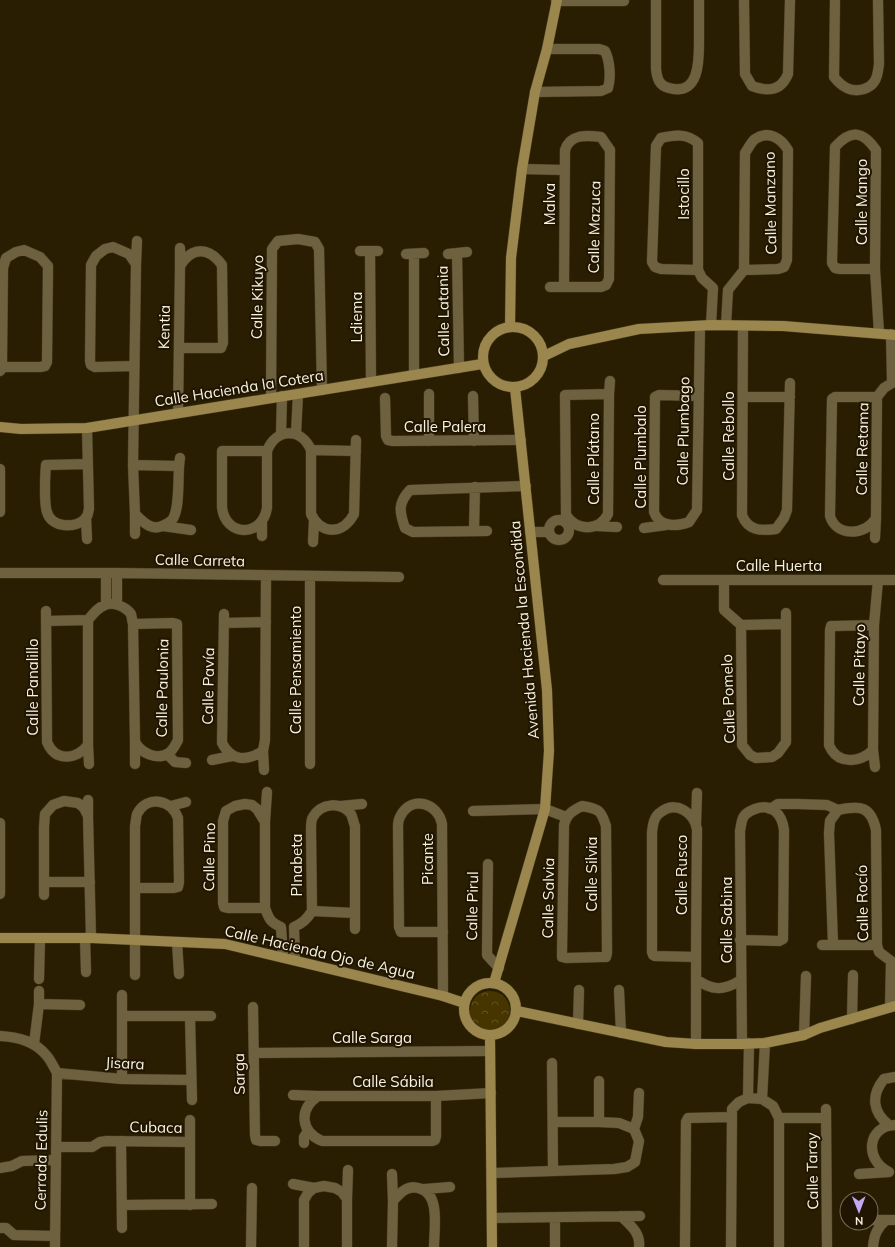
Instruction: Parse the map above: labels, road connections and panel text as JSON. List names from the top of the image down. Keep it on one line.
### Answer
{"streets":{"street":["Istocillo","Calle Mango","Calle Manzano","Malva","Calle Mazuca","Calle Kikuyo","Calle Latania","Ldiema","Kentia","Calle Hacienda la Cotera","Calle Palera","Calle Plumbago","Calle Rebollo","Calle Retama","Calle Plumbalo","Calle Plátano","Calle Carreta","Calle Huerta","Avenida Hacienda la Escondida","Calle Pitayo","Calle Pensamiento","Calle Pavía","Calle Panalillo","Calle Paulonia","Calle Pomelo","Calle Pino","Picante","PInabeta","Calle Silvia","Calle Rusco","Calle Salvia","Calle Rocío","Calle Pirul","Calle Sabina","Calle Hacienda Ojo de Agua","Calle Sarga","Jisara","Sarga","Calle Sábila","Cubaca","Cerrada Edulis","Calle Taray"]},"crossings":[["Istocillo","Calle Plumbago"],["Malva","Calle Mazuca"],["Calle Kikuyo","Calle Hacienda la Cotera"],["Calle Latania","Calle Hacienda la Cotera"],["Ldiema","Calle Hacienda la Cotera"],["Kentia","Calle Hacienda la Cotera"],["Calle Hacienda la Cotera","Avenida Hacienda la Escondida"],["Calle Palera","Avenida Hacienda la Escondida"],["Calle Plumbago","Calle Plumbalo"],["Calle Carreta","Calle Pensamiento"],["Calle Huerta","Calle Pitayo"],["Avenida Hacienda la Escondida","Calle Pirul"],["Avenida Hacienda la Escondida","Calle Hacienda Ojo de Agua"],["Picante","Calle Hacienda Ojo de Agua"],["Calle Silvia","Calle Salvia"],["Calle Sarga","Sarga"],["Jisara","Cerrada Edulis"],["Cubaca","Cerrada Edulis"]],"north":"bottom"}
